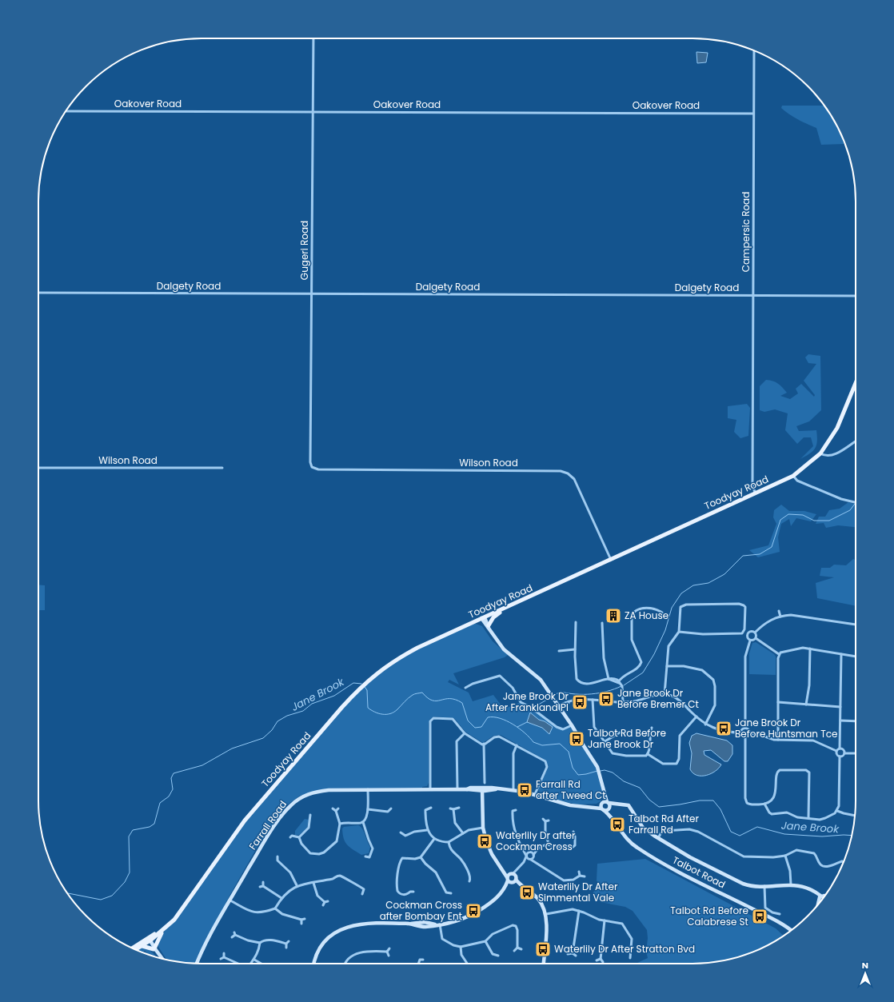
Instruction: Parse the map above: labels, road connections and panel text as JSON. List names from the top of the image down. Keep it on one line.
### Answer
{"streets":{"main road":["Toodyay Road","Farrall Road","Talbot Road"],"street":["Oakover Road","Campersic Road","Gugeri Road","Dalgety Road","Wilson Road"]},"crossings":[["Oakover Road","Campersic Road"],["Oakover Road","Gugeri Road"],["Campersic Road","Dalgety Road"],["Campersic Road","Toodyay Road"],["Gugeri Road","Dalgety Road"],["Gugeri Road","Wilson Road"],["Wilson Road","Toodyay Road"],["Farrall Road","Talbot Road"]],"water":["Jane Brook"],"places":{"building":["ZA House"],"bus stop":["Jane Brook Dr Before Bremer Ct","Jane Brook Dr After Frankland Pl","Jane Brook Dr Before Huntsman Tce","Talbot Rd Before Jane Brook Dr","Farrall Rd after Tweed Ct","Talbot Rd After Farrall Rd","Waterlily Dr after Cockman Cross","Waterlily Dr After Simmental Vale","Cockman Cross after Bombay Ent","Talbot Rd Before Calabrese St","Waterlily Dr After Stratton Bvd"]},"north":"top"}
